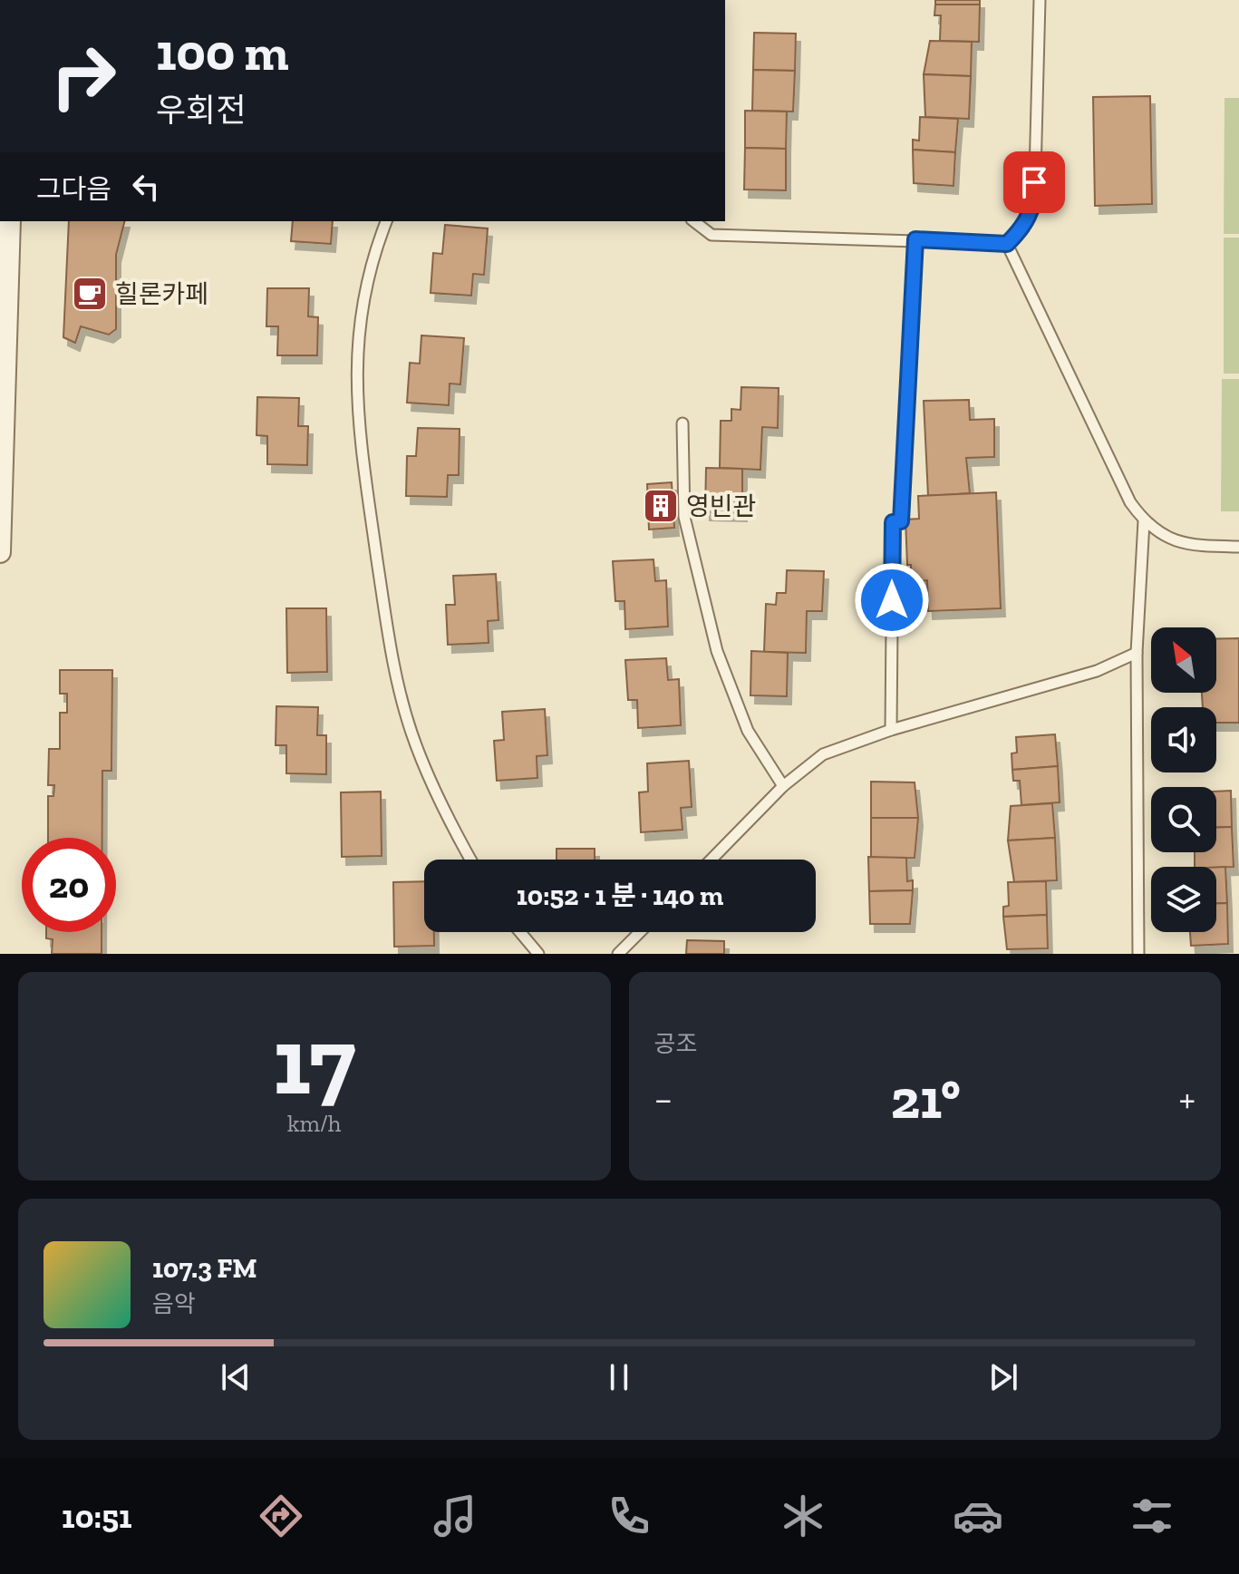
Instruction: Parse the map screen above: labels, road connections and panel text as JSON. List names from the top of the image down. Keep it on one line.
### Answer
{"places":{"cafe":["힐론카페"],"building":["영빈관"]},"north":"top left","page":{"turn":["100 m","우회전"],"then":"그다음","limit":"20","trip":"10:52 · 1 분 · 140 m","tile":[["17","km/h"],"공조"],"heat":["−","21°","+"],"song":["107.3 FM","음악"],"tabs":"10:51"}}
